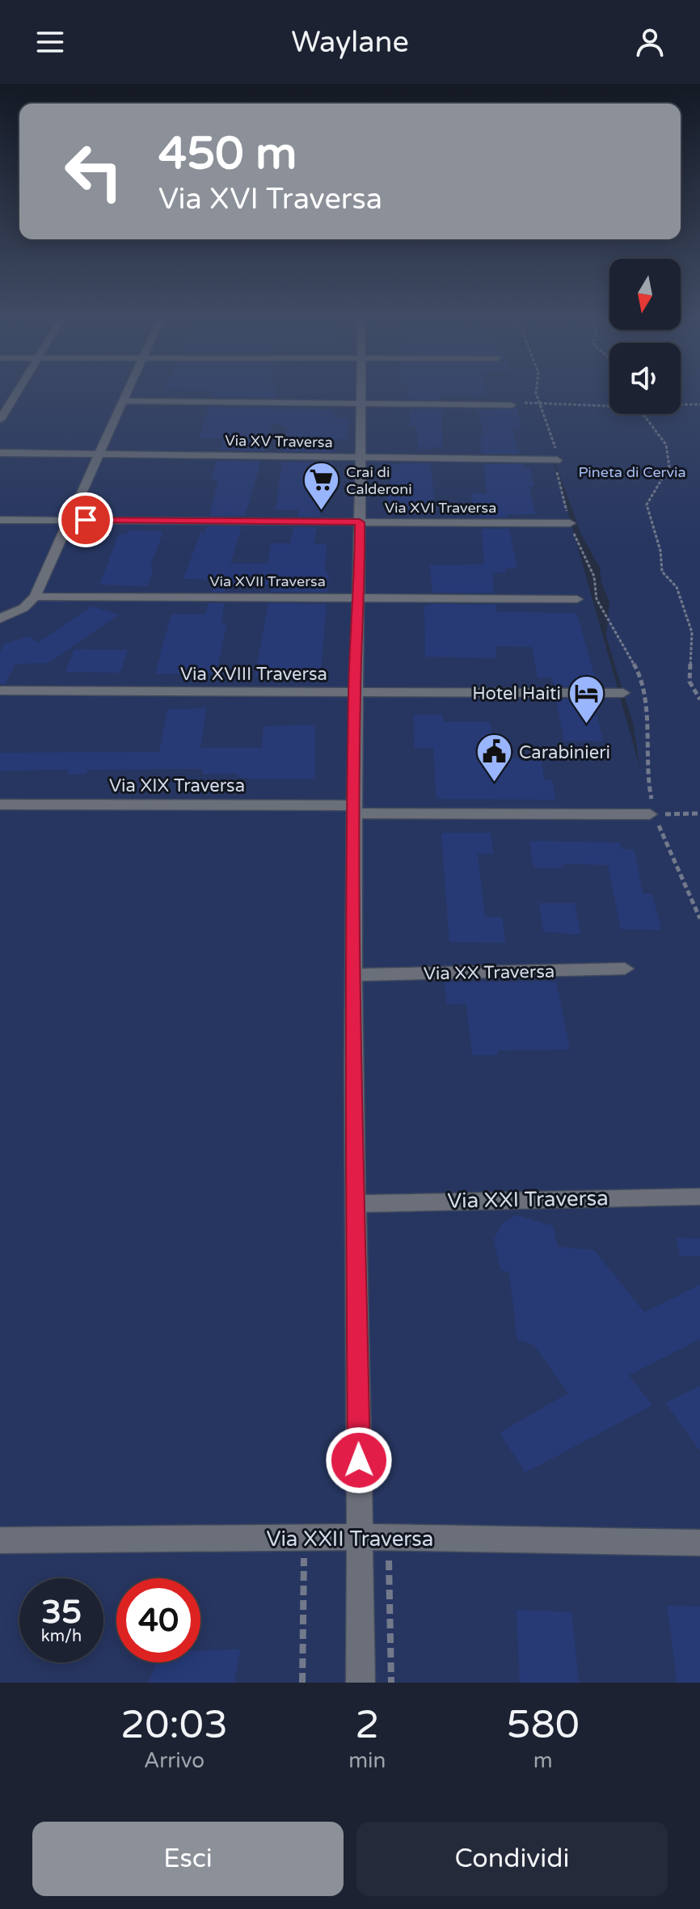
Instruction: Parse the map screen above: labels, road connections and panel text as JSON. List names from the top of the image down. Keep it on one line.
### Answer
{"streets":{"street":["Via XV Traversa","Via XVI Traversa","Via XVII Traversa","Via XVIII Traversa","Via XIX Traversa","Via XX Traversa","Via XXI Traversa","Via XXII Traversa"]},"parks":["Pineta di Cervia"],"places":{"supermarket":["Crai di Calderoni"],"hotel":["Hotel Haiti"],"public building":["Carabinieri"]},"north":"bottom","page":{"header":"Waylane","turn":["450 m","Via XVI Traversa"],"speed":"35 km/h","limit":"40","eta":["20:03","Arrivo","2","min","580","m"],"buttons":["Esci","Condividi"]}}
